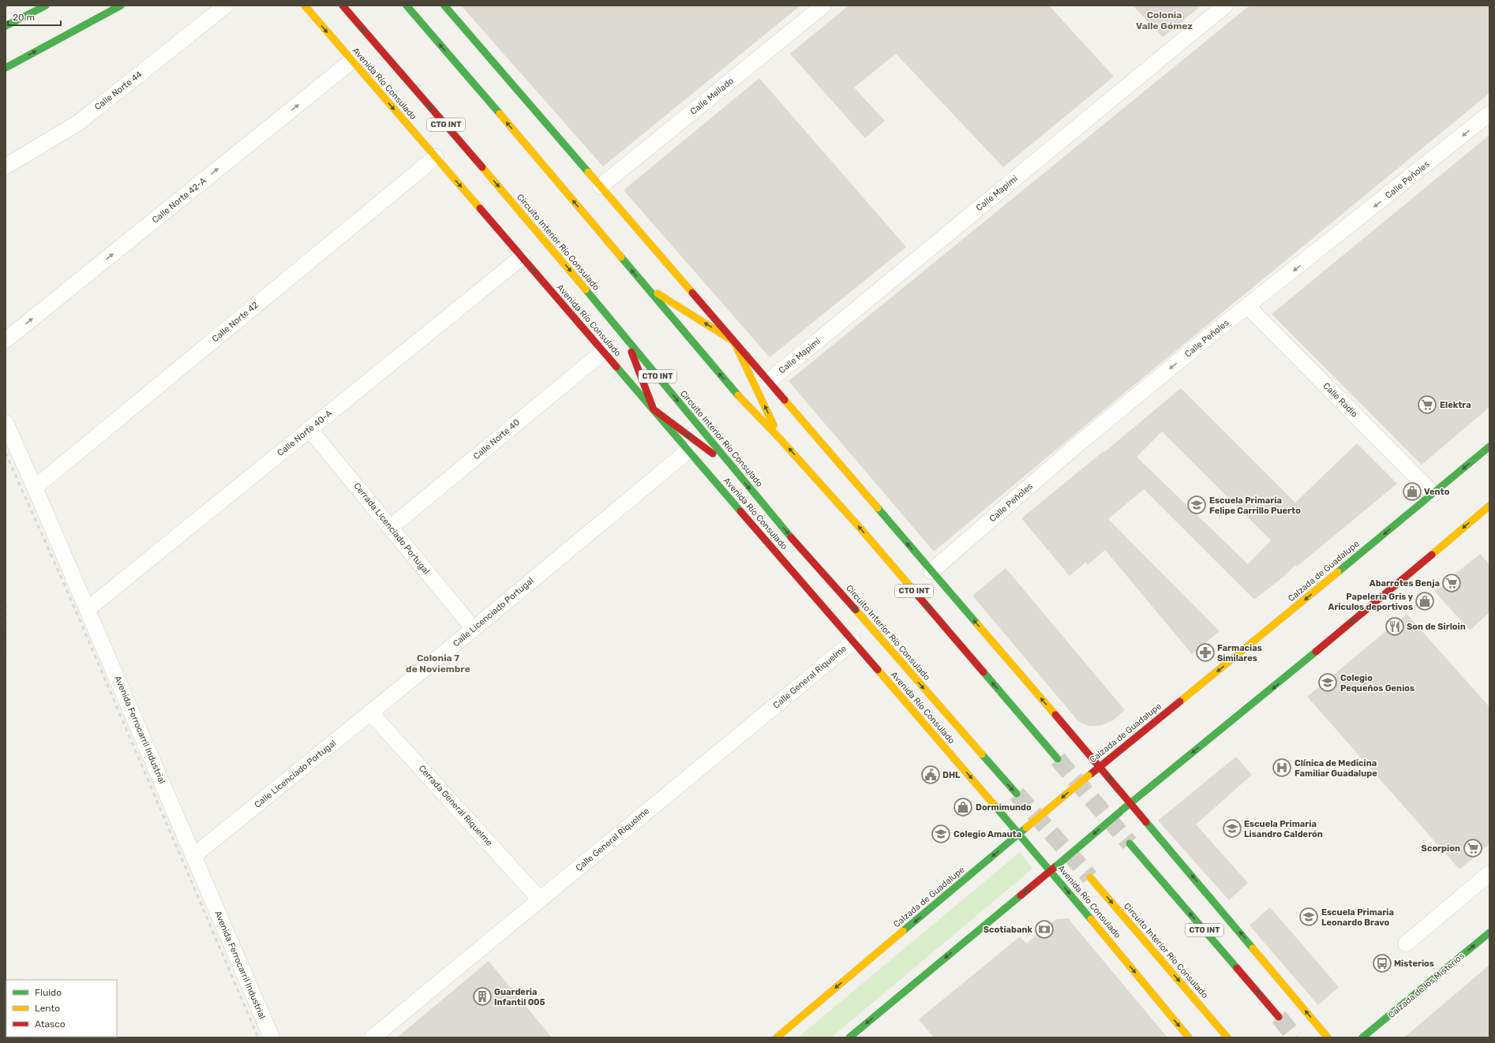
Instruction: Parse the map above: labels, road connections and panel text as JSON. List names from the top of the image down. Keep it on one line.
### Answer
{"streets":{"main road":["Avenida Río Consulado","CTO INT","Circuito Interior Río Consulado","Calzada de Guadalupe","Calzada de los Misterios"],"street":["Calle Norte 44","Calle Mellado","Calle Peñoles","Calle Mapimi","Calle Norte 42-A","Calle Norte 42","Calle Radio","Calle Norte 40-A","Calle Norte 40","Cerrada Licenciado Portugal","Calle Licenciado Portugal","Calle General Riquelme","Avenida Ferrocarril Industrial","Cerrada General Riquelme"]},"crossings":[["Avenida Río Consulado","Calle Norte 42-A"],["Avenida Río Consulado","Calle Norte 42"],["Avenida Río Consulado","Calle Norte 40-A"],["Avenida Río Consulado","Calle Norte 40"],["Avenida Río Consulado","Calzada de Guadalupe"],["Avenida Río Consulado","Calle Licenciado Portugal"],["Avenida Río Consulado","Calle General Riquelme"],["Calle Mellado","CTO INT"],["CTO INT","Calle Peñoles"],["CTO INT","Calle Mapimi"],["CTO INT","Calzada de Guadalupe"],["Calle Peñoles","Calle Radio"],["Calle Norte 42","Avenida Ferrocarril Industrial"],["Calle Radio","Calzada de Guadalupe"],["Calle Norte 40-A","Cerrada Licenciado Portugal"],["Calle Norte 40-A","Avenida Ferrocarril Industrial"],["Calle Norte 40","Cerrada Licenciado Portugal"],["Cerrada Licenciado Portugal","Calle Licenciado Portugal"],["Calle Licenciado Portugal","Avenida Ferrocarril Industrial"],["Calle Licenciado Portugal","Cerrada General Riquelme"],["Calle General Riquelme","Cerrada General Riquelme"]],"one_way":["Avenida Río Consulado","Calle Peñoles","Calle Norte 42-A","Calzada de los Misterios"],"districts":["Colonia Valle Gómez","Colonia 7 de Noviembre"],"places":{"supermarket":["Elektra","Abarrotes Benja","Scorpion"],"shop":["Vento","Papeleria Gris y Ariculos deportivos","Dormimundo"],"school or university":["Escuela Primaria Felipe Carrillo Puerto","Colegio Pequeños Genios","Escuela Primaria Lisandro Calderón","Colegio Amauta","Escuela Primaria Leonardo Bravo"],"restaurant":["Son de Sirloin"],"pharmacy":["Farmacias Similares"],"hospital":["Clínica de Medicina Familiar Guadalupe"],"public building":["DHL"],"bank":["Scotiabank"],"bus stop":["Misterios"],"building":["Guarderia Infantil 005"]},"legend":["Fluido","Lento","Atasco"],"scale_bar":"20 m"}
